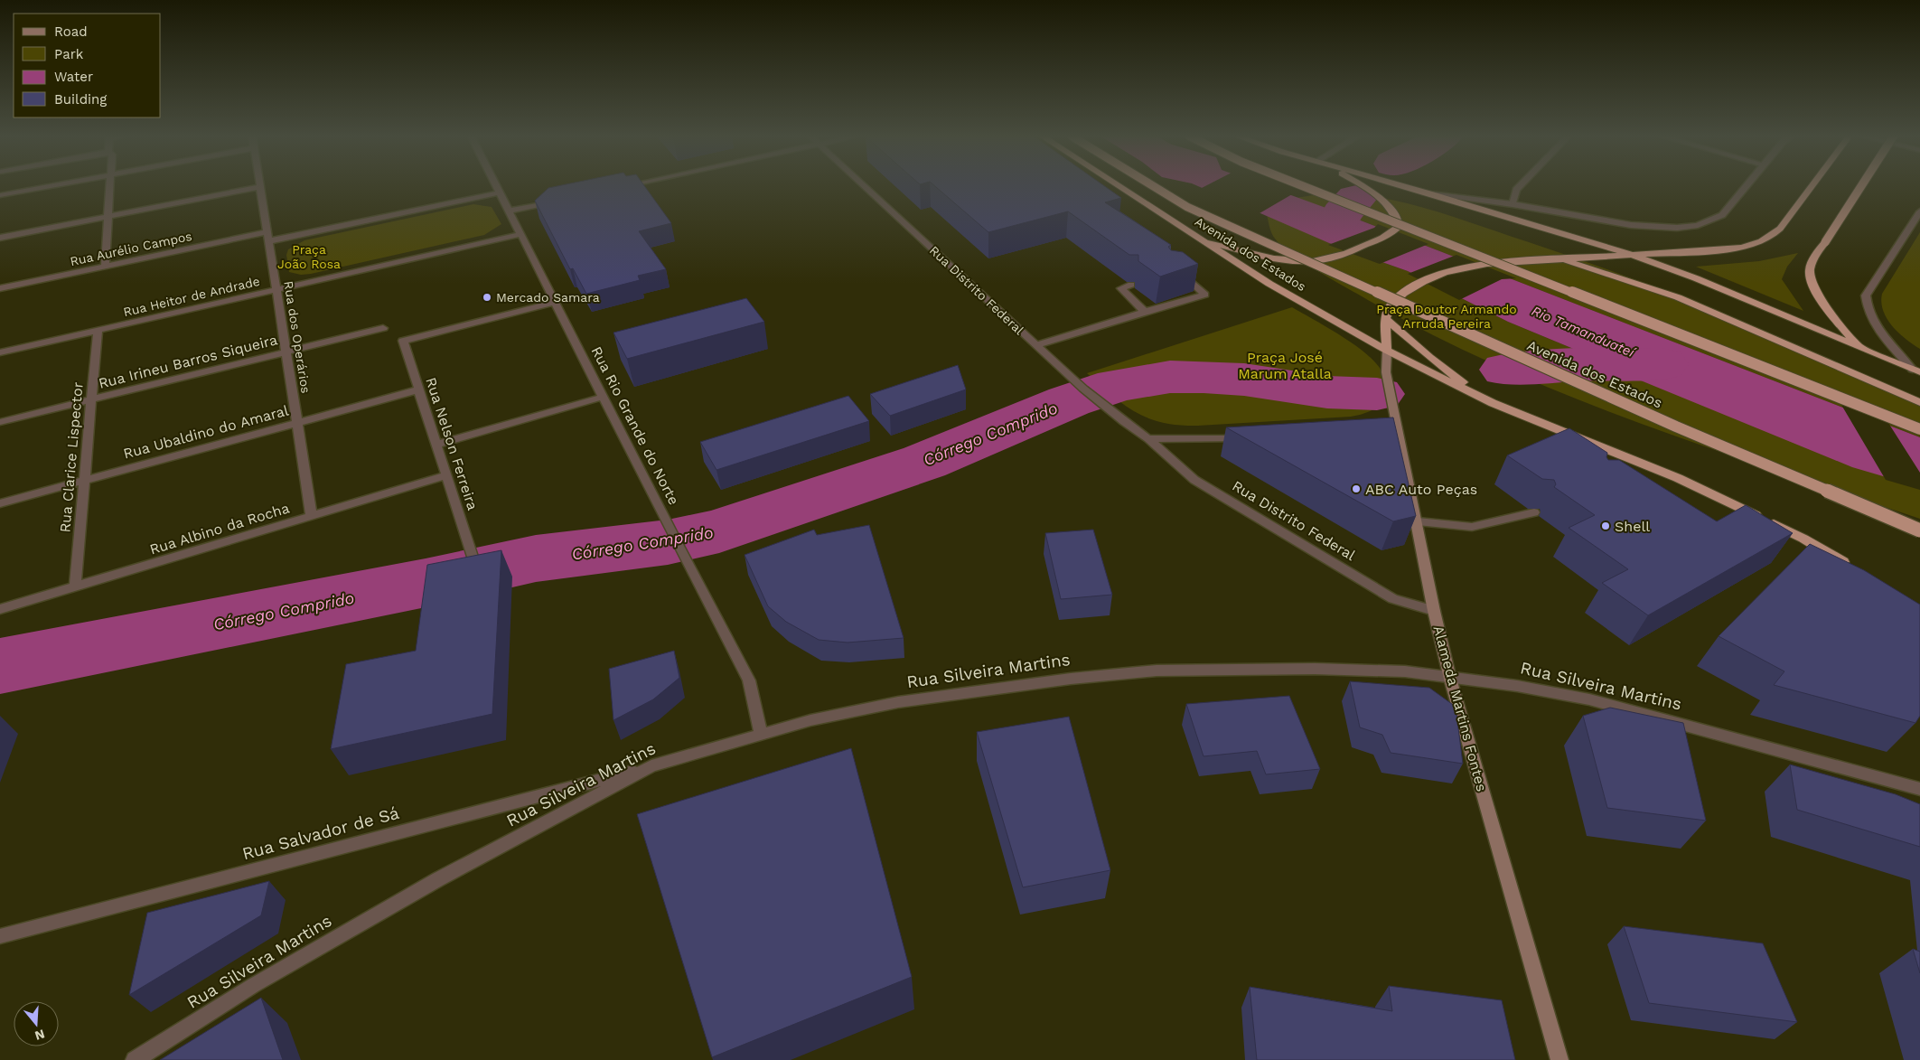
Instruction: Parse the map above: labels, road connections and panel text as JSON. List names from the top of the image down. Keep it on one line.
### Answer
{"streets":{"highway":["Avenida dos Estados"],"main road":["Alameda Martins Fontes"],"street":["Rua Aurélio Campos","Rua Distrito Federal","Rua Heitor de Andrade","Rua dos Operários","Rua Irineu Barros Siqueira","Rua Rio Grande do Norte","Rua Ubaldino do Amaral","Rua Nelson Ferreira","Rua Clarice Lispector","Rua Albino da Rocha","Rua Silveira Martins","Rua Salvador de Sá"]},"crossings":[["Rua Aurélio Campos","Rua dos Operários"],["Avenida dos Estados","Alameda Martins Fontes"],["Rua Distrito Federal","Alameda Martins Fontes"],["Rua Heitor de Andrade","Rua dos Operários"],["Rua Heitor de Andrade","Rua Rio Grande do Norte"],["Rua Heitor de Andrade","Rua Clarice Lispector"],["Rua dos Operários","Rua Irineu Barros Siqueira"],["Rua dos Operários","Rua Ubaldino do Amaral"],["Rua dos Operários","Rua Albino da Rocha"],["Rua Irineu Barros Siqueira","Rua Clarice Lispector"],["Rua Rio Grande do Norte","Rua Nelson Ferreira"],["Rua Rio Grande do Norte","Rua Silveira Martins"],["Rua Ubaldino do Amaral","Rua Nelson Ferreira"],["Rua Ubaldino do Amaral","Rua Clarice Lispector"],["Rua Nelson Ferreira","Rua Albino da Rocha"],["Rua Clarice Lispector","Rua Albino da Rocha"],["Rua Silveira Martins","Alameda Martins Fontes"],["Rua Silveira Martins","Rua Salvador de Sá"]],"water":["Rio Tamanduateí","Córrego Comprido"],"parks":["Praça João Rosa","Praça Doutor Armando Arruda Pereira","Praça José Marum Atalla"],"places":["Mercado Samara","ABC Auto Peças","Shell"],"legend":["Road","Park","Water","Building"],"north":"bottom"}
